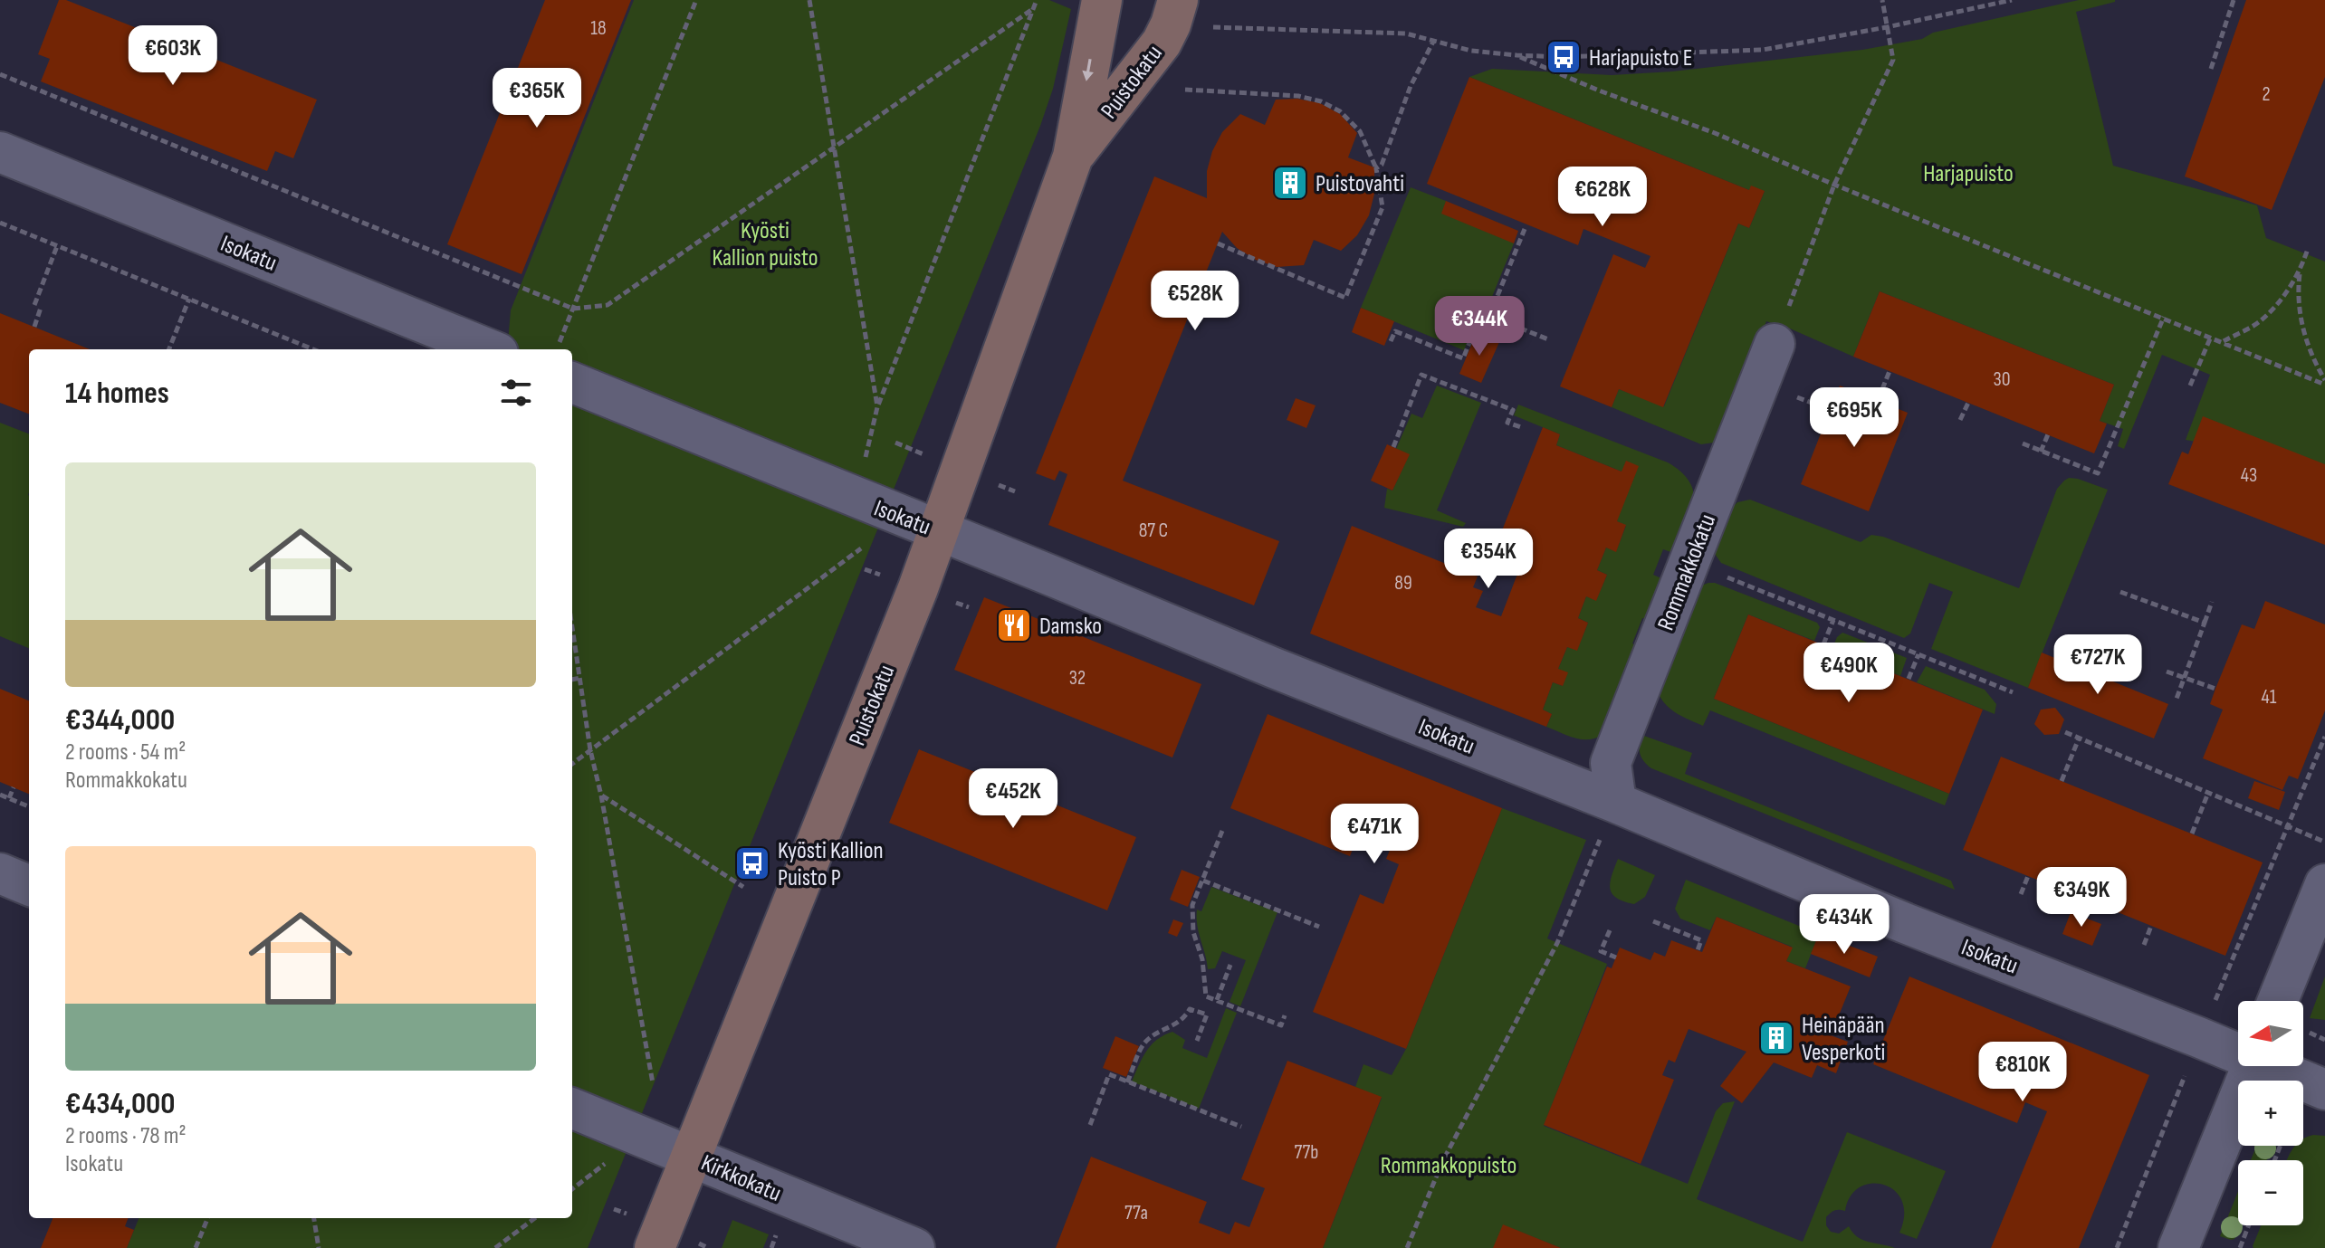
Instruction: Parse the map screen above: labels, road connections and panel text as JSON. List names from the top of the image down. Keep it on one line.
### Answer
{"streets":{"main road":["Puistokatu"],"street":["Isokatu","Rommakkokatu","Kirkkokatu"]},"crossings":[["Puistokatu","Isokatu"],["Puistokatu","Kirkkokatu"],["Isokatu","Rommakkokatu"]],"parks":["Harjapuisto","Kyösti Kallion puisto","Rommakkopuisto"],"places":{"bus stop":["Harjapuisto E","Kyösti Kallion Puisto P"],"building":["Puistovahti","Heinäpään Vesperkoti"],"restaurant":["Damsko"]},"house_numbers":["18","2","30","43","87 C","89","32","41","77b","77a"],"north":"left","page":{"price":["€603K","€365K","€628K","€528K","€344K","€695K","€354K","€727K","€490K","€452K","€471K","€349K","€434K","€810K"],"heading":"14 homes","list":[{"name":"€344,000","note":"2 rooms · 54 m² · Rommakkokatu"},{"name":"€434,000","note":"2 rooms · 78 m² · Isokatu"}],"map_buttons":["+","−"]}}
